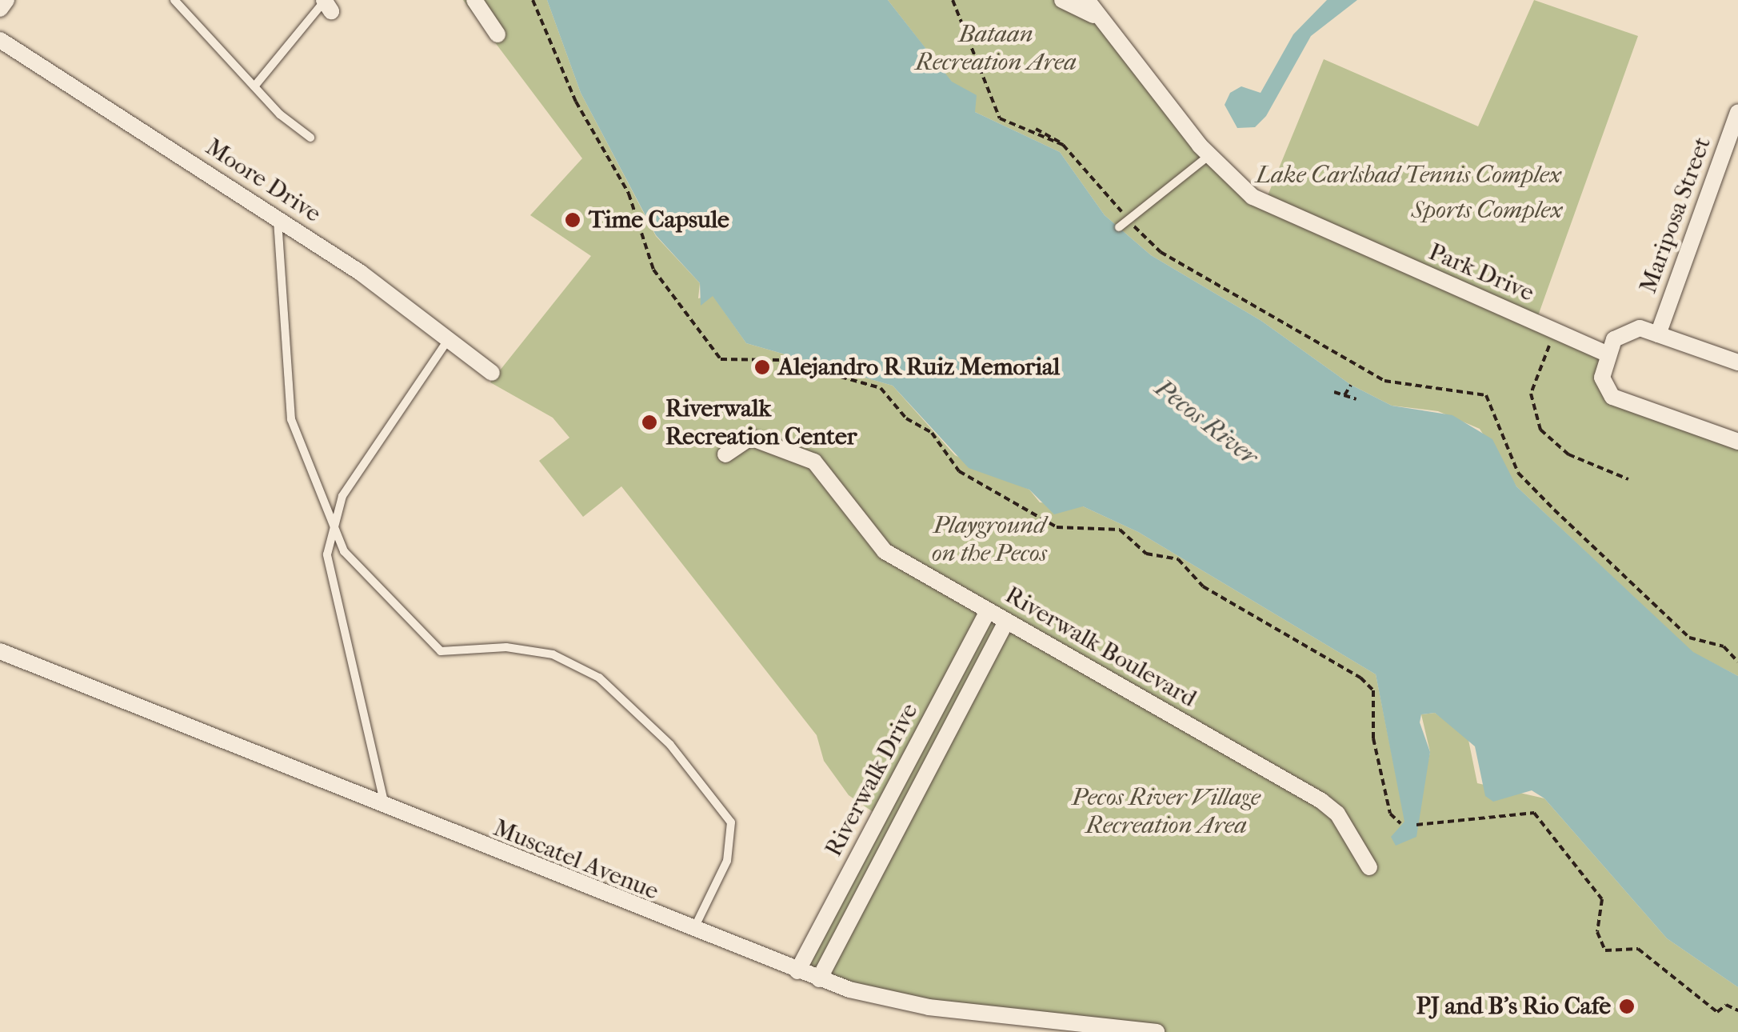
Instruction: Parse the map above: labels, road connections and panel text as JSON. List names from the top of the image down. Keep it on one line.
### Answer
{"streets":{"street":["Moore Drive","Mariposa Street","Park Drive","Riverwalk Boulevard","Riverwalk Drive","Muscatel Avenue"]},"crossings":[["Riverwalk Boulevard","Riverwalk Drive"],["Riverwalk Drive","Muscatel Avenue"]],"water":["Pecos River"],"parks":["Bataan Recreation Area","Lake Carlsbad Tennis Complex","Sports Complex","Playground on the Pecos","Pecos River Village Recreation Area"],"places":["Time Capsule","Alejandro R Ruiz Memorial","Riverwalk Recreation Center","PJ and B's Rio Cafe"]}
